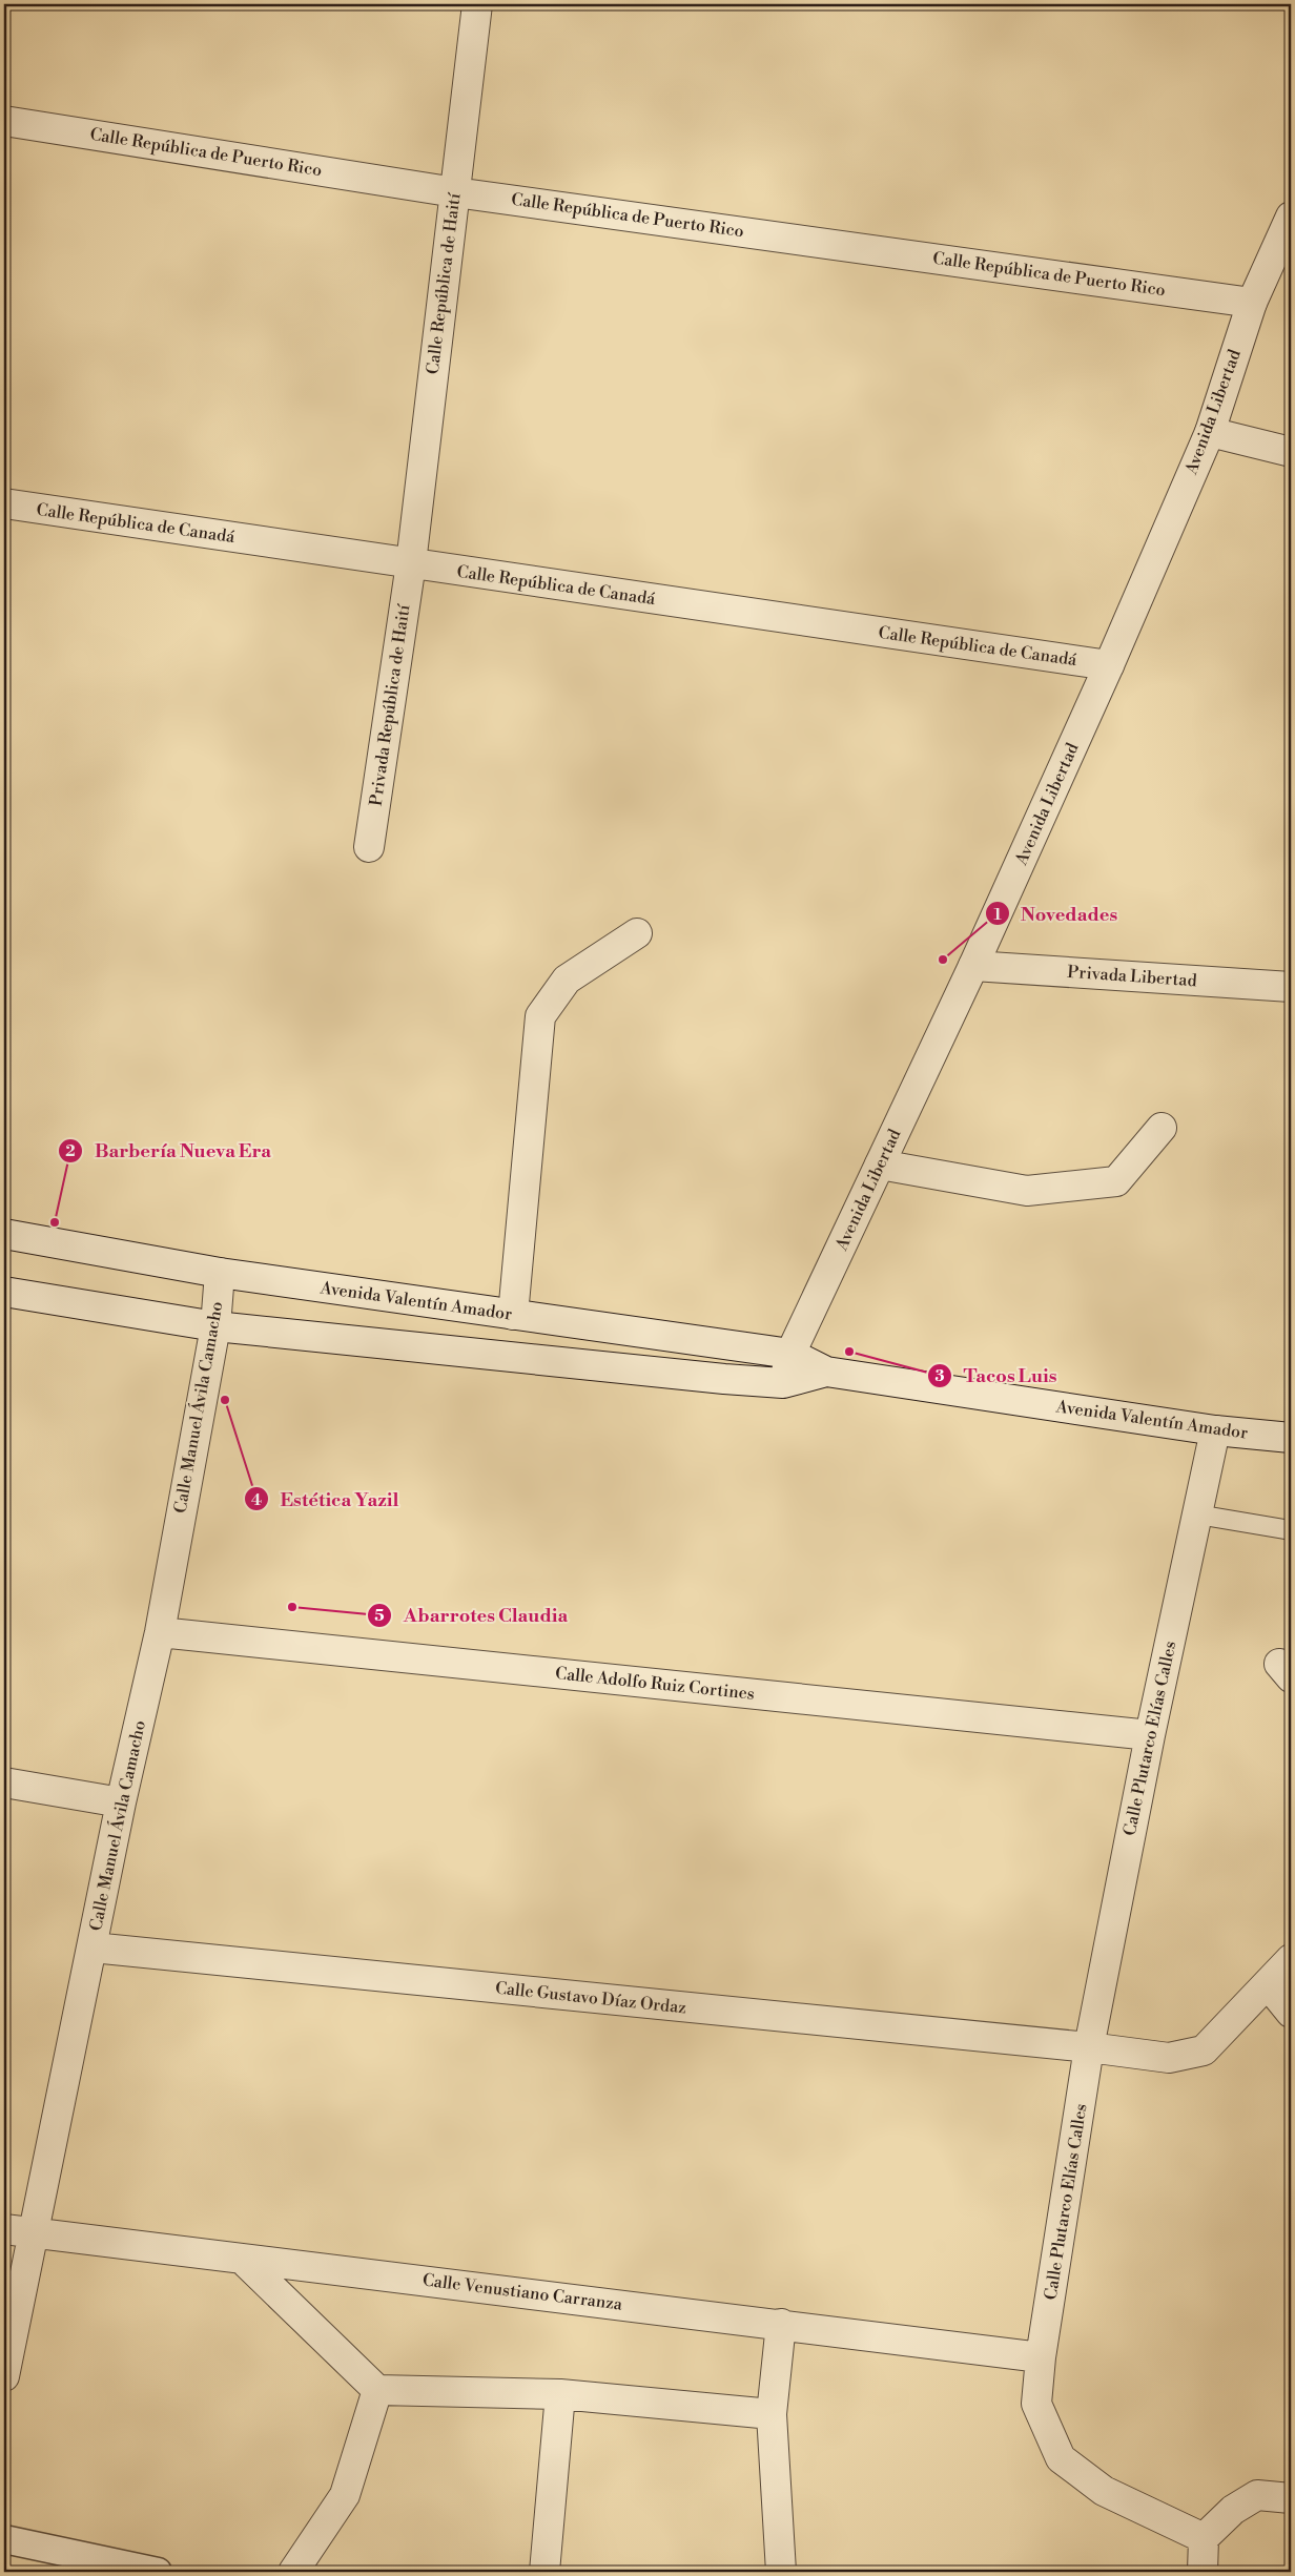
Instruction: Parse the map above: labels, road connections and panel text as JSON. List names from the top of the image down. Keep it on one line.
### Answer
{"streets":{"street":["Calle República de Puerto Rico","Calle República de Haití","Avenida Libertad","Calle República de Canadá","Privada República de Haití","Privada Libertad","Avenida Valentín Amador","Calle Manuel Ávila Camacho","Calle Adolfo Ruiz Cortines","Calle Plutarco Elías Calles","Calle Gustavo Díaz Ordaz","Calle Venustiano Carranza"]},"crossings":[["Calle República de Puerto Rico","Calle República de Haití"],["Calle República de Puerto Rico","Avenida Libertad"],["Calle República de Haití","Calle República de Canadá"],["Calle República de Haití","Privada República de Haití"],["Avenida Libertad","Calle República de Canadá"],["Avenida Libertad","Privada Libertad"],["Avenida Libertad","Avenida Valentín Amador"],["Calle República de Canadá","Privada República de Haití"],["Avenida Valentín Amador","Calle Manuel Ávila Camacho"],["Avenida Valentín Amador","Calle Plutarco Elías Calles"],["Calle Manuel Ávila Camacho","Calle Adolfo Ruiz Cortines"],["Calle Manuel Ávila Camacho","Calle Gustavo Díaz Ordaz"],["Calle Manuel Ávila Camacho","Calle Venustiano Carranza"],["Calle Adolfo Ruiz Cortines","Calle Plutarco Elías Calles"],["Calle Plutarco Elías Calles","Calle Gustavo Díaz Ordaz"],["Calle Plutarco Elías Calles","Calle Venustiano Carranza"]],"places":["Novedades","Barbería Nueva Era","Tacos Luis","Estética Yazil","Abarrotes Claudia"]}
